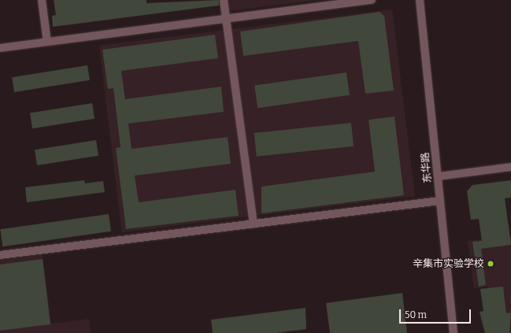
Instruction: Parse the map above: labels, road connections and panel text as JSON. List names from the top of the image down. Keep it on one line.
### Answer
{"streets":{"street":["东华路"]},"places":["辛集市实验学校"],"scale_bar":"50 m"}
